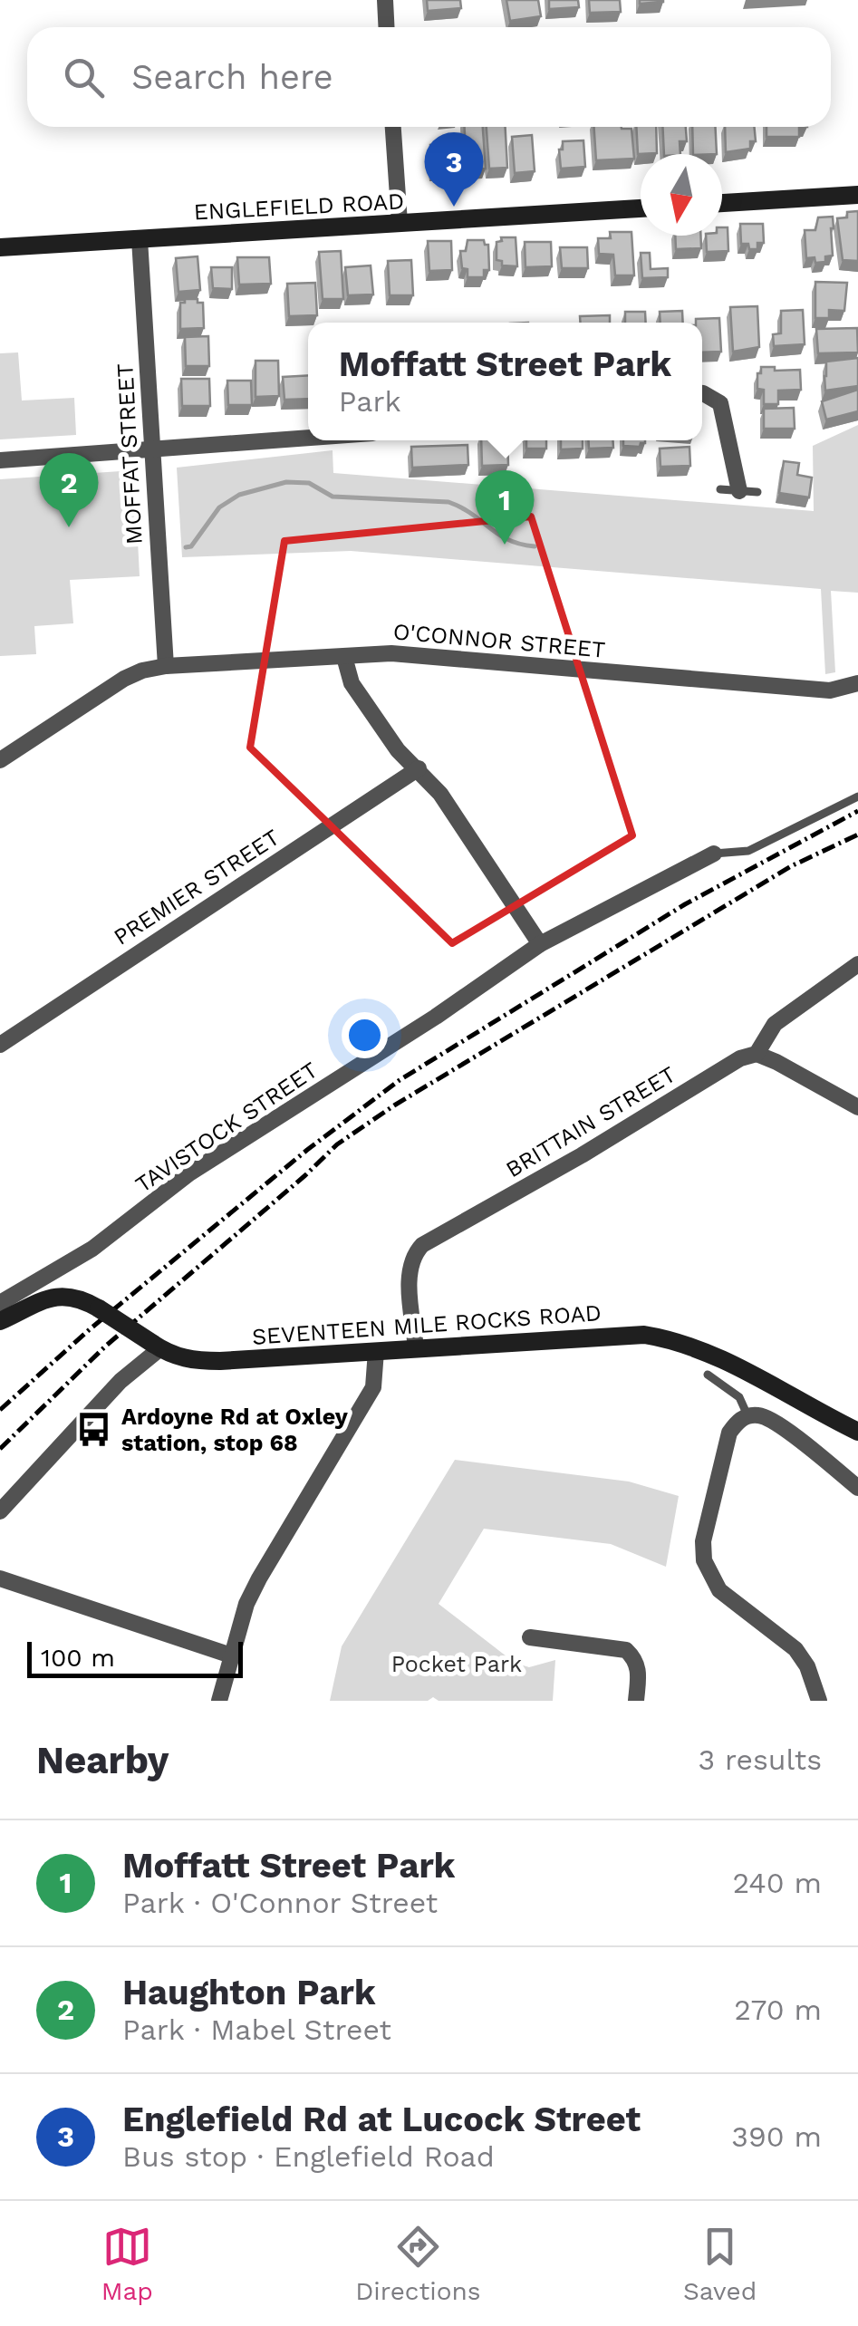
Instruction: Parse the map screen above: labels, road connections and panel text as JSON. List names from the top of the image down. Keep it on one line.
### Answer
{"streets":{"main road":["ENGLEFIELD ROAD","SEVENTEEN MILE ROCKS ROAD"],"street":["MOFFAT STREET","O'CONNOR STREET","PREMIER STREET","BRITTAIN STREET","TAVISTOCK STREET"]},"crossings":[["ENGLEFIELD ROAD","MOFFAT STREET"],["MOFFAT STREET","O'CONNOR STREET"],["BRITTAIN STREET","SEVENTEEN MILE ROCKS ROAD"]],"parks":["Pocket Park"],"places":{"bus stop":["Ardoyne Rd at Oxley station, stop 68"]},"scale_bar":"100 m","north":"bottom","page":{"search":"Search here","pins":["3","2","1"],"popup":["Moffatt Street Park","Park"],"scale":"100 m","heading":["Nearby","3 results"],"list":[{"mark":"1","name":"Moffatt Street Park","note":"Park · O'Connor Street","value":"240 m"},{"mark":"2","name":"Haughton Park","note":"Park · Mabel Street","value":"270 m"},{"mark":"3","name":"Englefield Rd at Lucock Street","note":"Bus stop · Englefield Road","value":"390 m"}],"nav":["Map","Directions","Saved"]}}
